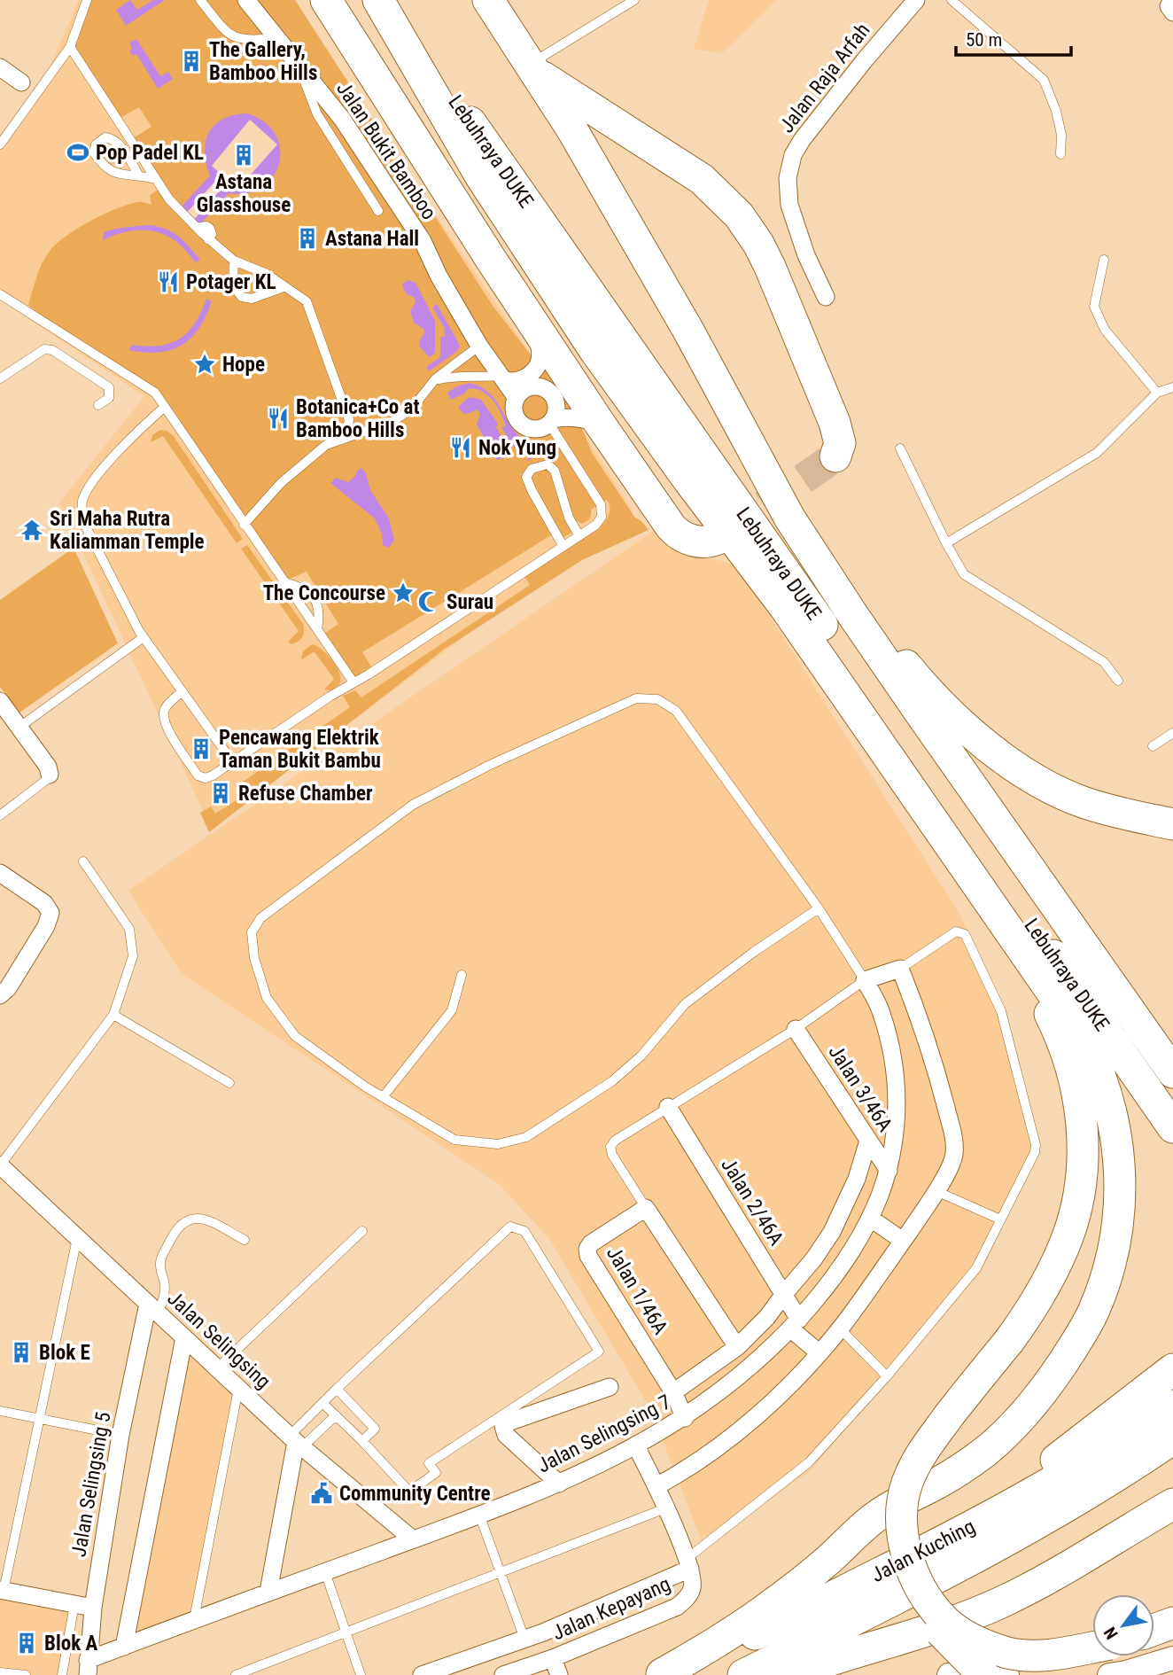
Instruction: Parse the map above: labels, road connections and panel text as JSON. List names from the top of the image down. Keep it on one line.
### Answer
{"streets":{"highway":["Lebuhraya DUKE","Jalan Kuching"],"street":["Jalan Raja Arfah","Jalan Bukit Bamboo","Jalan 3/46A","Jalan 2/46A","Jalan 1/46A","Jalan Selingsing","Jalan Selingsing 7","Jalan Selingsing 5","Jalan Kepayang"]},"crossings":[["Jalan 3/46A","Jalan Selingsing 7"],["Jalan 2/46A","Jalan Selingsing 7"],["Jalan 1/46A","Jalan Selingsing 7"],["Jalan Selingsing","Jalan Selingsing 7"],["Jalan Selingsing","Jalan Selingsing 5"],["Jalan Selingsing 7","Jalan Selingsing 5"],["Jalan Selingsing 7","Jalan Kepayang"]],"places":{"building":["The Gallery, Bamboo Hills","Astana Glasshouse","Astana Hall","Pencawang Elektrik Taman Bukit Bambu","Refuse Chamber","Blok E","Blok A"],"sports":["Pop Padel KL"],"restaurant":["Potager KL","Botanica+Co at Bamboo Hills","Nok Yung"],"place":["Hope","The Concourse"],"temple":["Sri Maha Rutra Kaliamman Temple"],"mosque":["Surau"],"public building":["Community Centre"]},"scale_bar":"50 m","north":"bottom left"}
